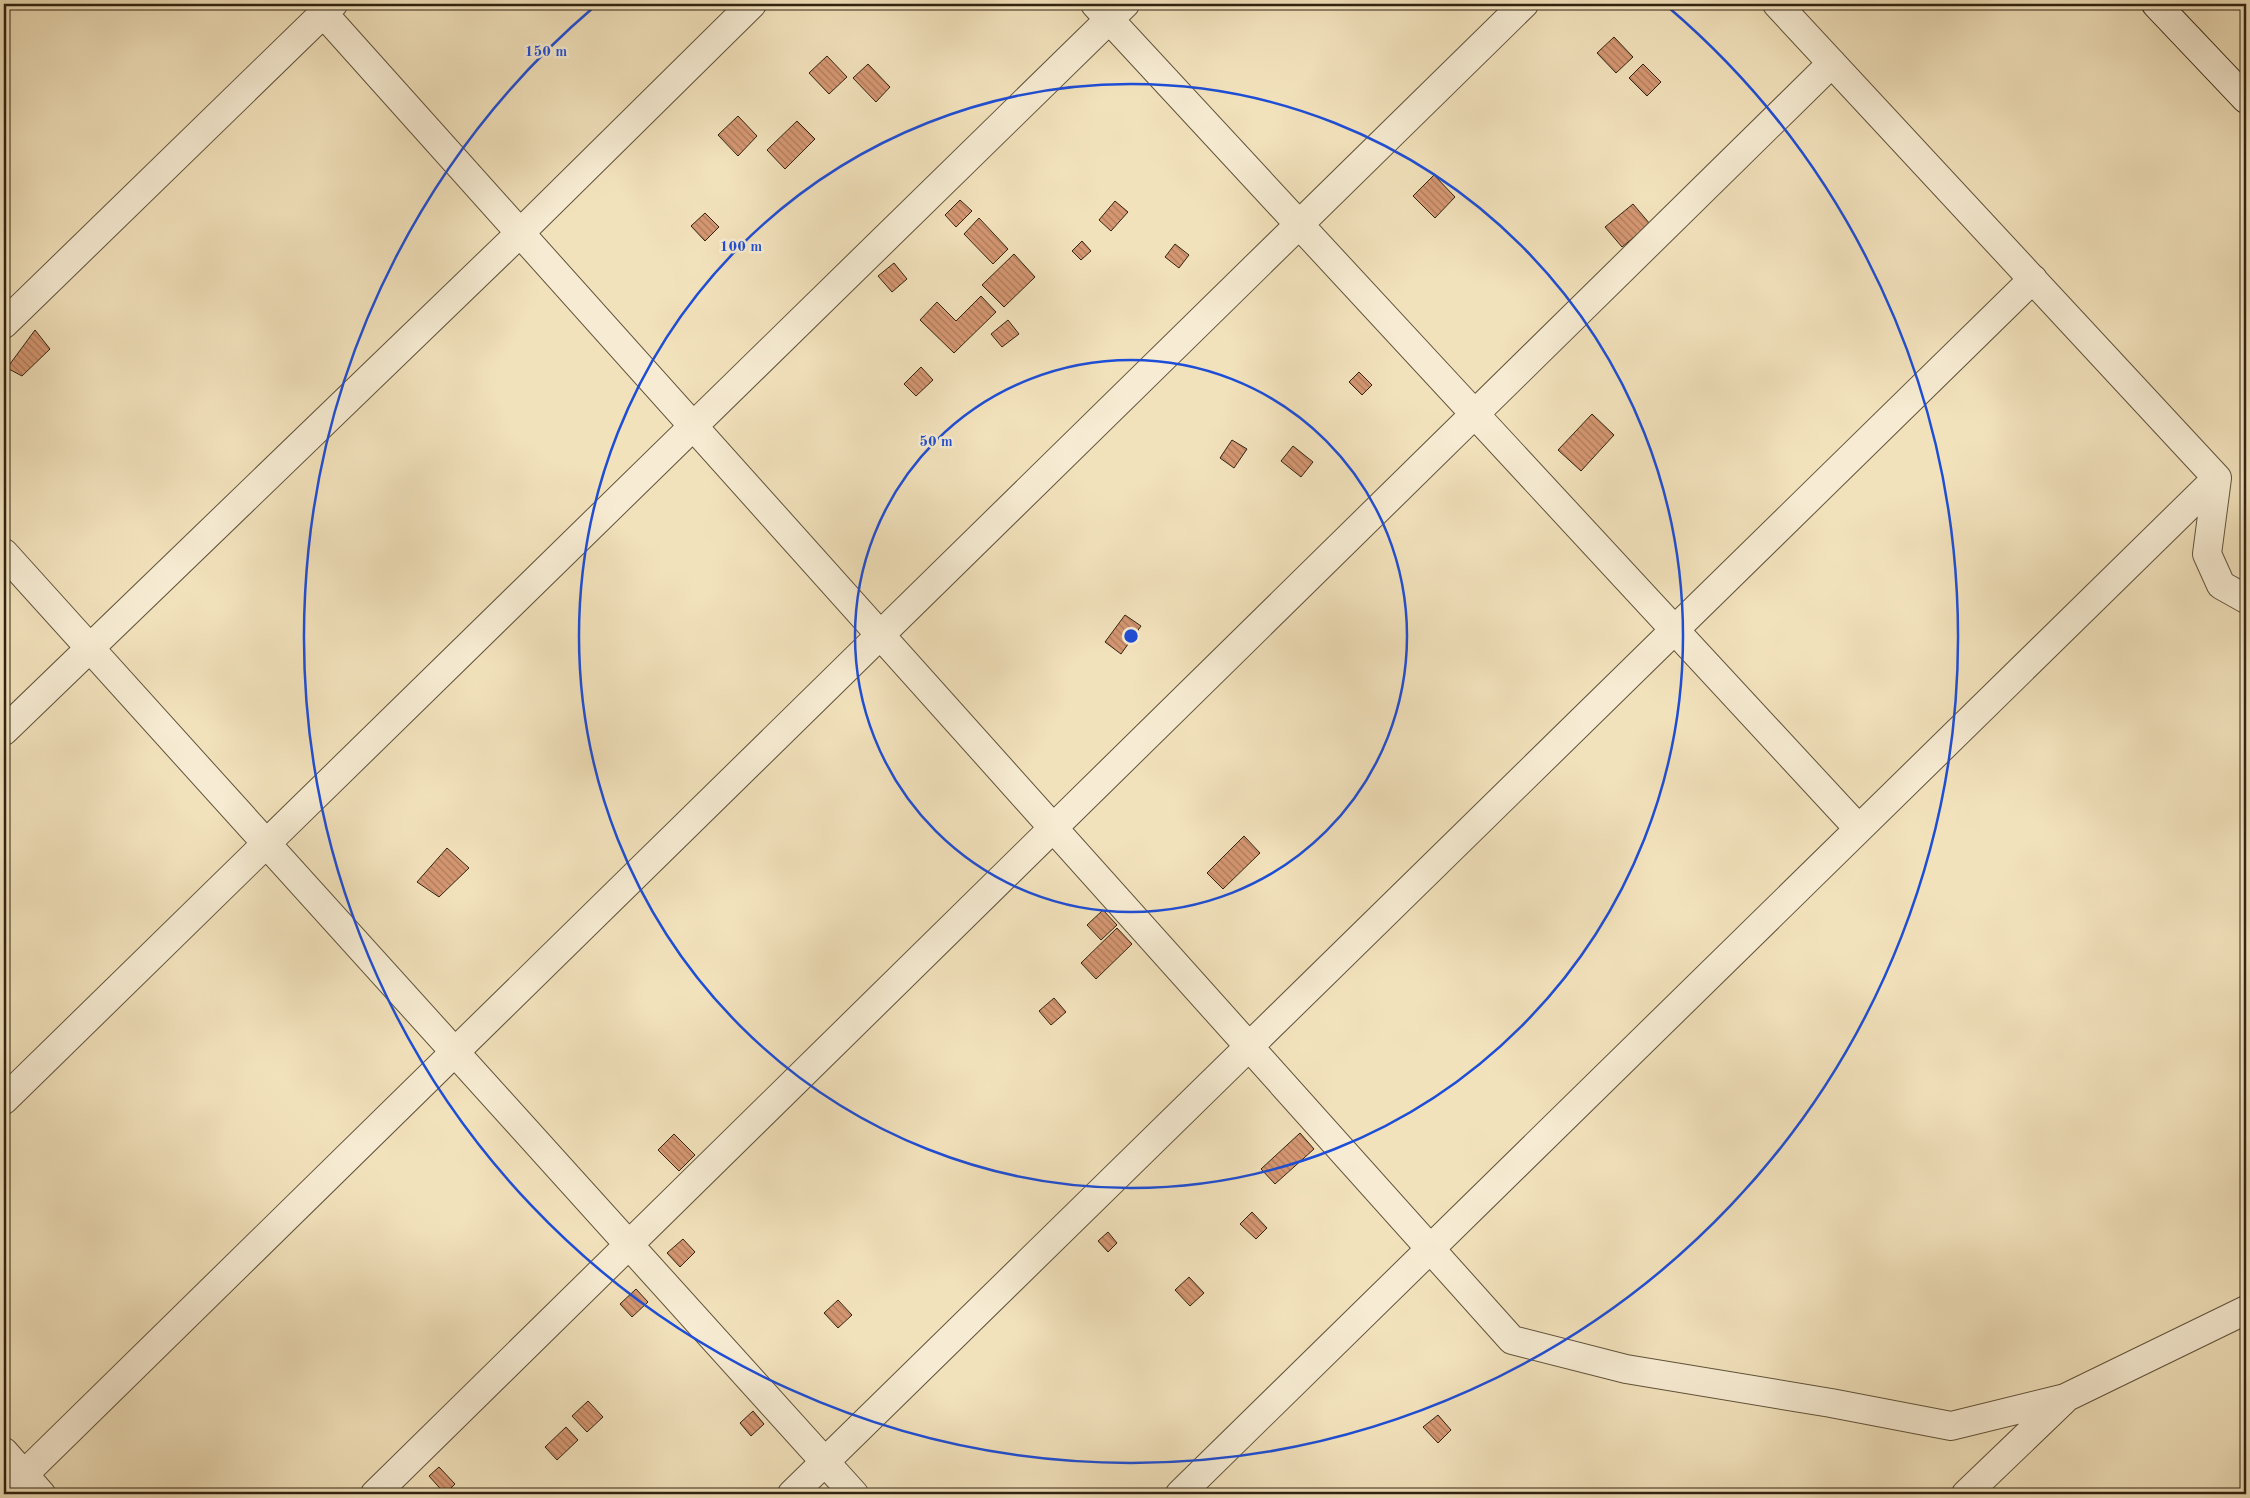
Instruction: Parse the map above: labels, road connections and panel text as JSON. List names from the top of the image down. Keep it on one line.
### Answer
{"rings":["150 m","100 m","50 m"]}
